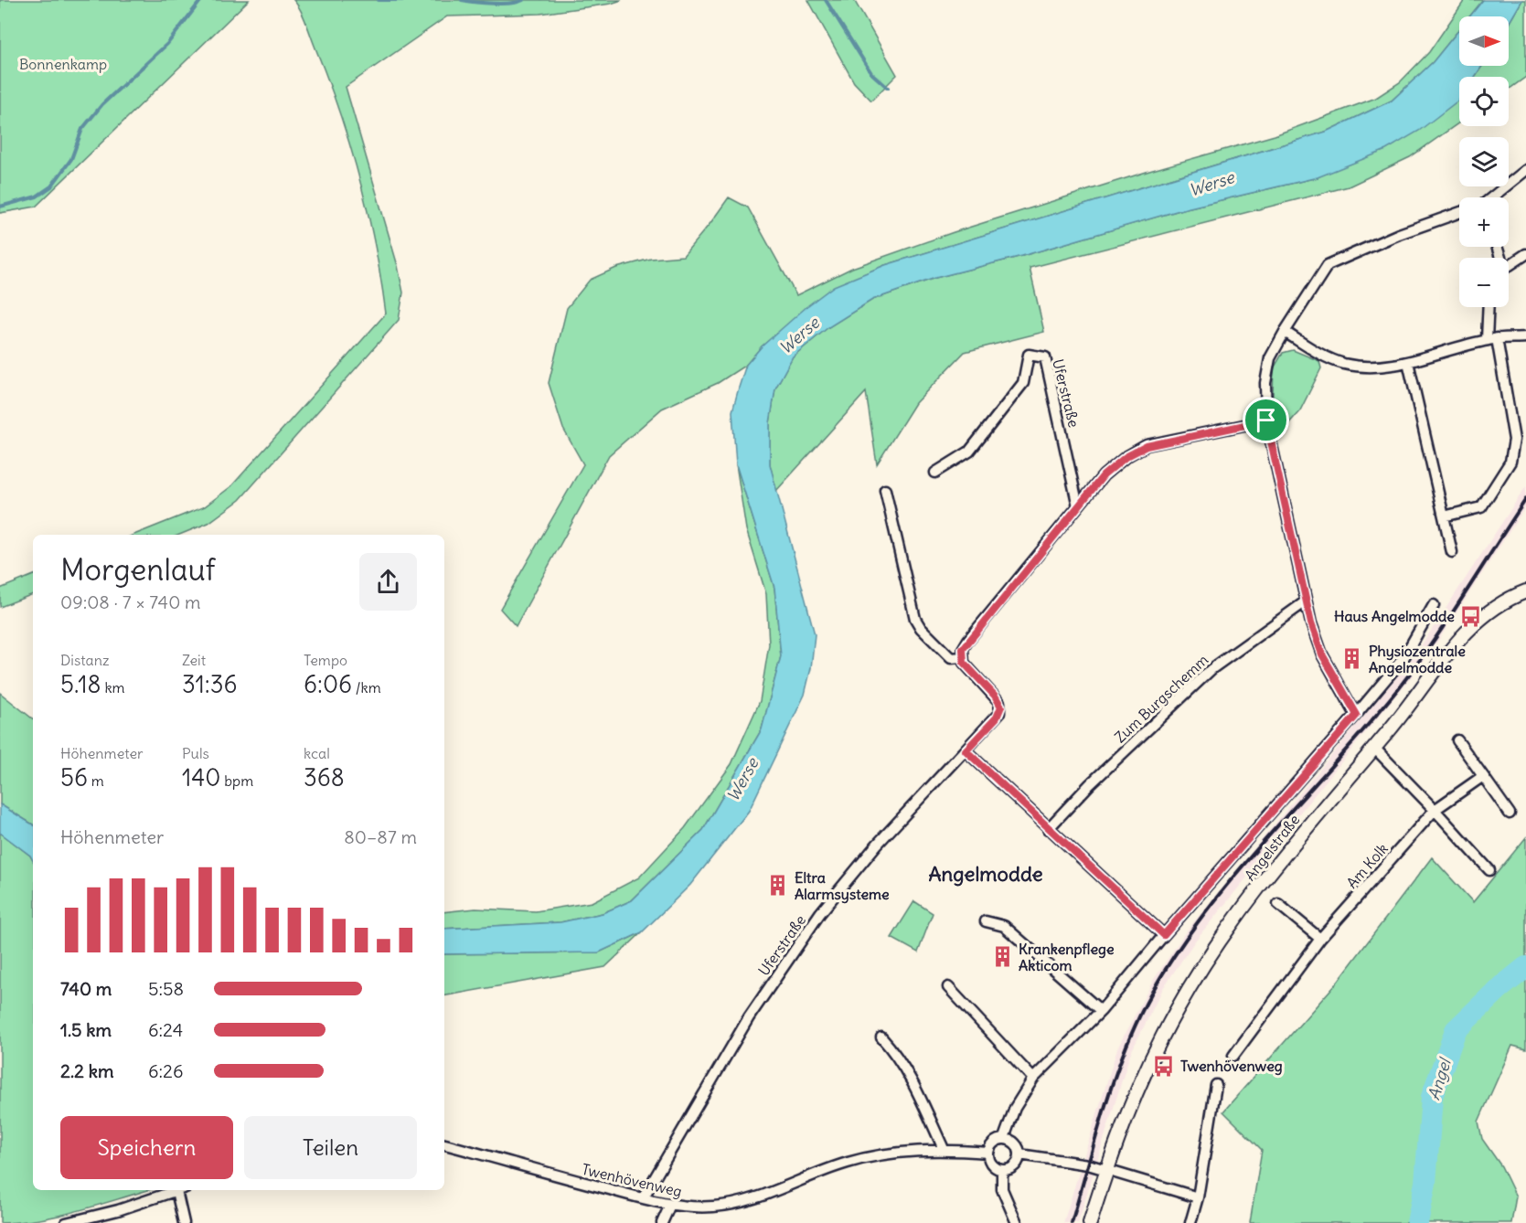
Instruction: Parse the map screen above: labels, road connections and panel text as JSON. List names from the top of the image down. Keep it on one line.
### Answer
{"streets":{"street":["Uferstraße","Zum Burgschemm","Angelstraße","Am Kolk","Twenhövenweg"]},"crossings":[["Uferstraße","Twenhövenweg"]],"districts":["Angelmodde"],"water":["Werse","Angel"],"parks":["Bonnenkamp"],"places":{"bus stop":["Haus Angelmodde","Twenhövenweg"],"building":["Physiozentrale Angelmodde","Eltra Alarmsysteme","Krankenpflege Akticom"]},"north":"right","page":{"map_buttons":["+","−"],"heading":["Morgenlauf","09:08 · 7 × 740 m"],"stats":[["Distanz","5.18 km"],["Zeit","31:36"],["Tempo","6:06 /km"],["Höhenmeter","56 m"],["Puls","140 bpm"],["kcal","368"]],"chart":["Höhenmeter","80–87 m"],"list":[{"name":"740 m","note":"5:58"},{"name":"1.5 km","note":"6:24"},{"name":"2.2 km","note":"6:26"}],"buttons":["Speichern","Teilen"]}}
